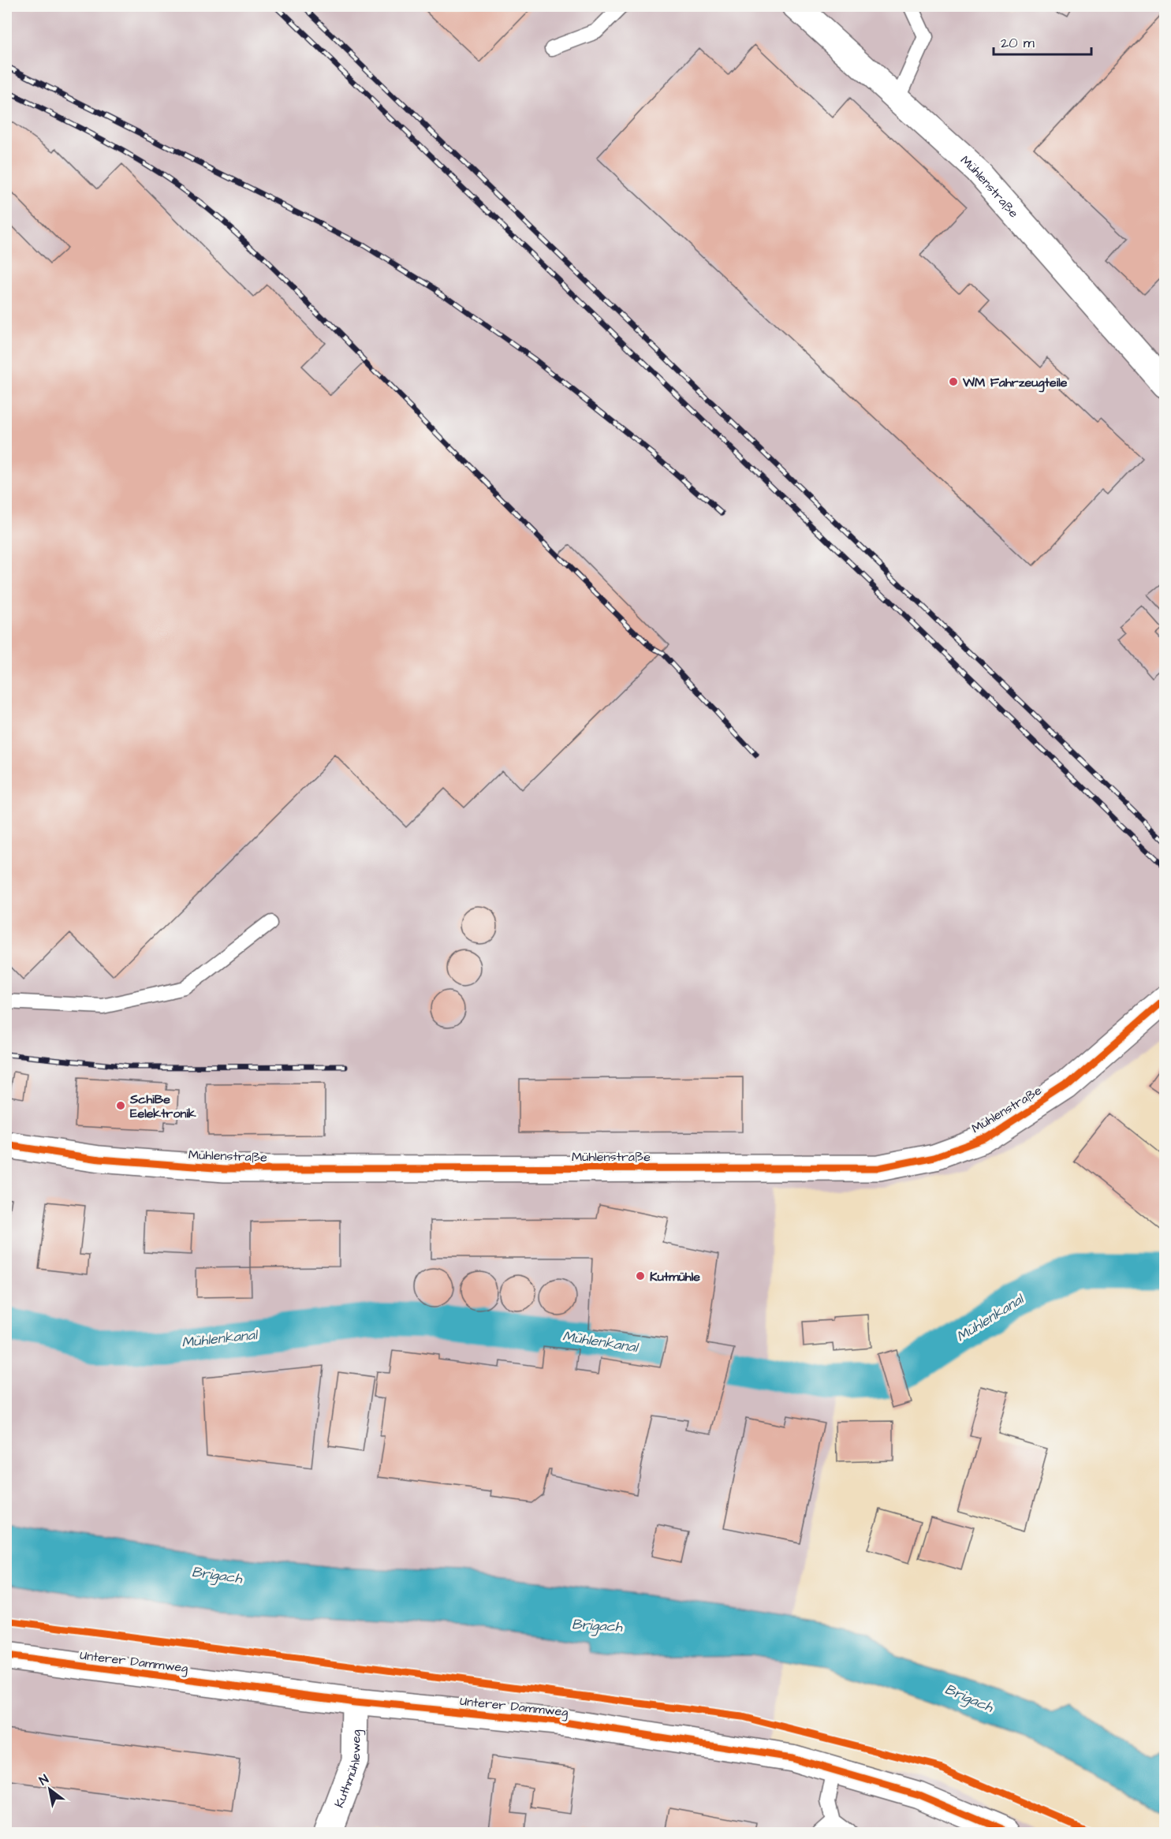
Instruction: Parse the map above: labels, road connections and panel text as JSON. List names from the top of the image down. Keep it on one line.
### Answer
{"streets":{"street":["Mühlenstraße","Unterer Dammweg","Kuthmühleweg"]},"crossings":[["Unterer Dammweg","Kuthmühleweg"]],"water":["Mühlenkanal","Brigach"],"places":["WM Fahrzeugteile","SchiBe Eelektronik","Kutmühle"],"scale_bar":"20 m","north":"top left"}
